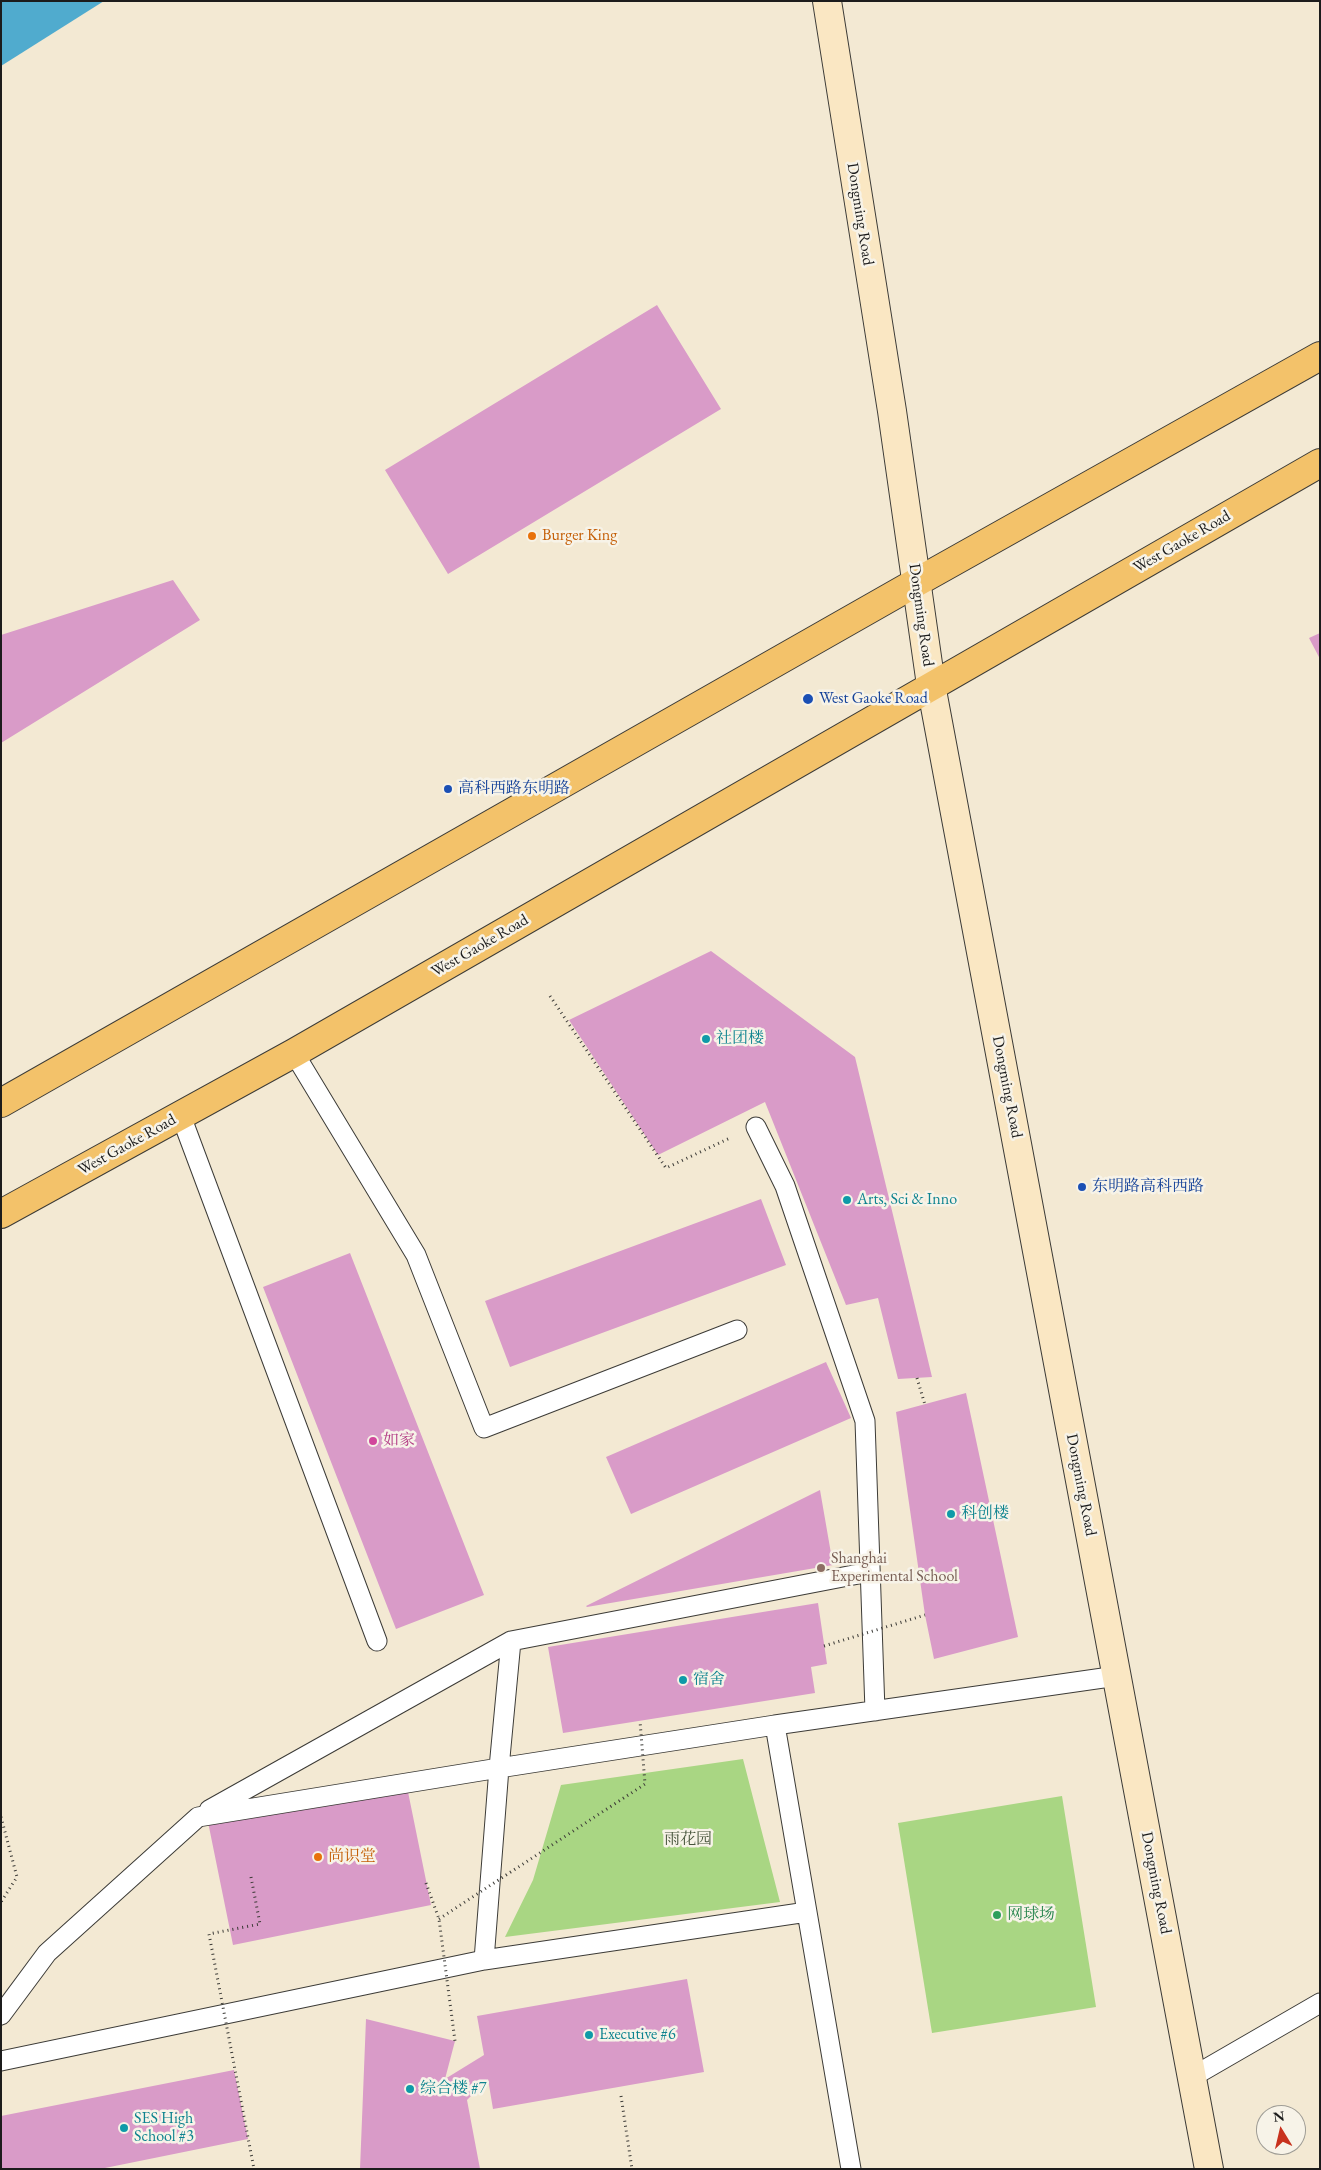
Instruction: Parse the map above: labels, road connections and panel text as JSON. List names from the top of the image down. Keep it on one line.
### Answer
{"streets":{"main road":["Dongming Road","West Gaoke Road"]},"crossings":[["Dongming Road","West Gaoke Road"]],"parks":["雨花园"],"places":["Burger King","West Gaoke Road","高科西路东明路","社团楼","东明路高科西路","Arts, Sci & Inno","如家","科创楼","Shanghai Experimental School","宿舍","尚识堂","网球场","Executive #6","综合楼 #7","SES High School #3"],"north":"top"}
